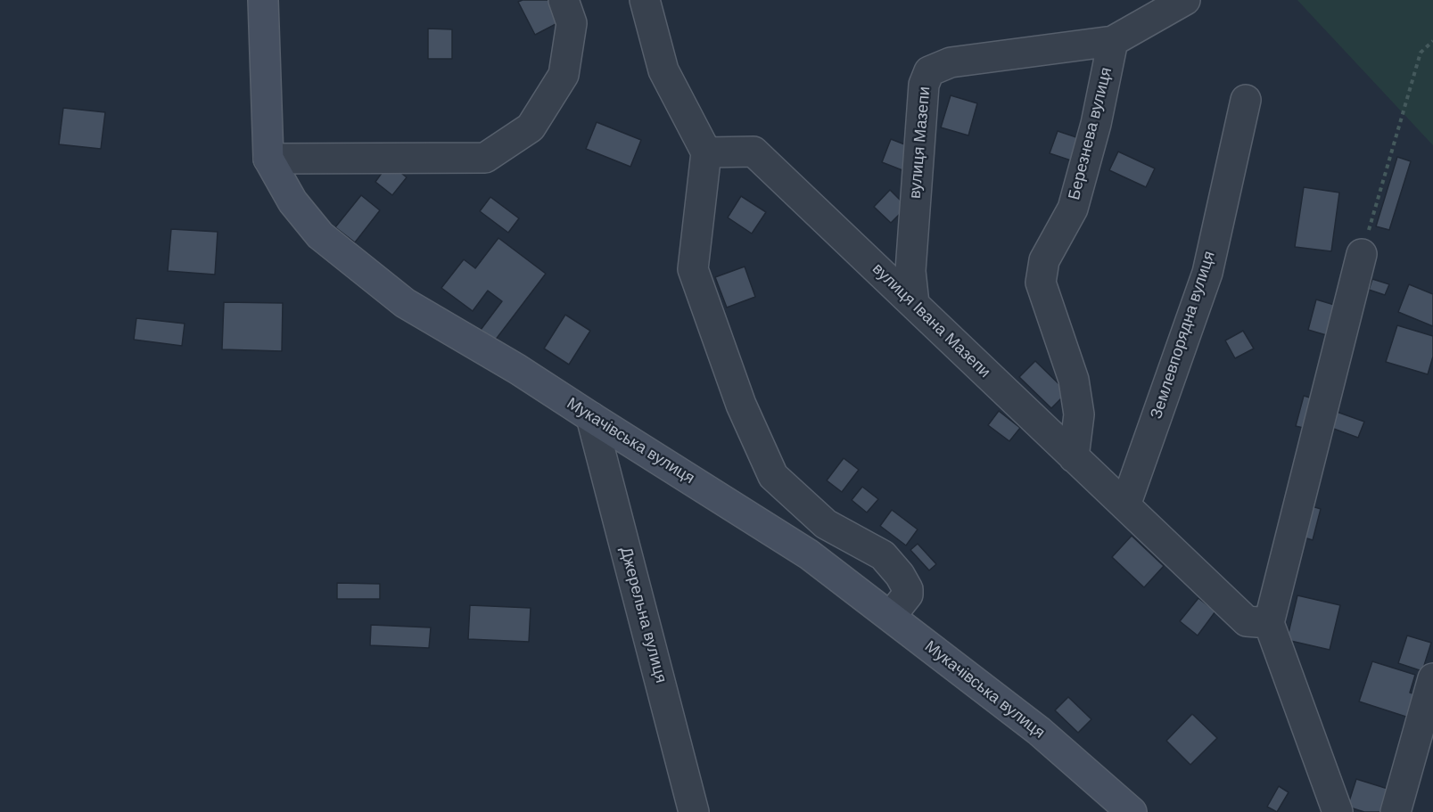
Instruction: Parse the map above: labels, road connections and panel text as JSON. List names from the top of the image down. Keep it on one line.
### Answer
{"streets":{"street":["Березнева вулиця","вулиця Мазепи","вулиця Івана Мазепи","Землевпорядна вулиця","Мукачівська вулиця","Джерельна вулиця"]},"crossings":[["Березнева вулиця","вулиця Мазепи"],["Березнева вулиця","вулиця Івана Мазепи"],["вулиця Мазепи","вулиця Івана Мазепи"],["вулиця Івана Мазепи","Землевпорядна вулиця"],["Мукачівська вулиця","Джерельна вулиця"]]}
